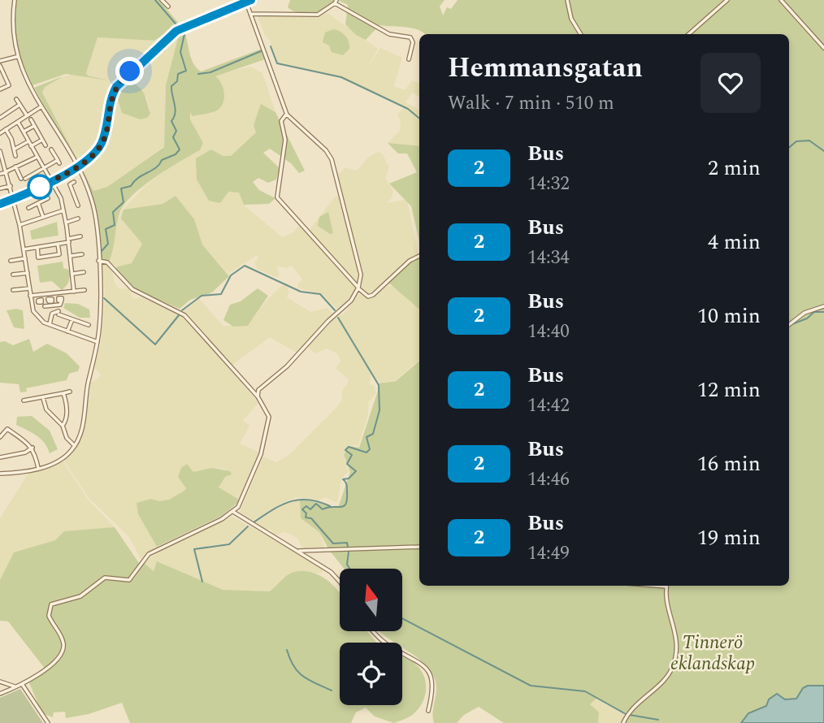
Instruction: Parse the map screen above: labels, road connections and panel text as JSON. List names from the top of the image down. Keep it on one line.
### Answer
{"parks":["Tinnerö eklandskap"],"lines":["bus line 2"],"north":"top","page":{"heading":["Hemmansgatan","Walk · 7 min · 510 m"],"list":[{"mark":"2","name":"Bus","note":"14:32","value":"2 min"},{"mark":"2","name":"Bus","note":"14:34","value":"4 min"},{"mark":"2","name":"Bus","note":"14:40","value":"10 min"},{"mark":"2","name":"Bus","note":"14:42","value":"12 min"},{"mark":"2","name":"Bus","note":"14:46","value":"16 min"},{"mark":"2","name":"Bus","note":"14:49","value":"19 min"}]}}
